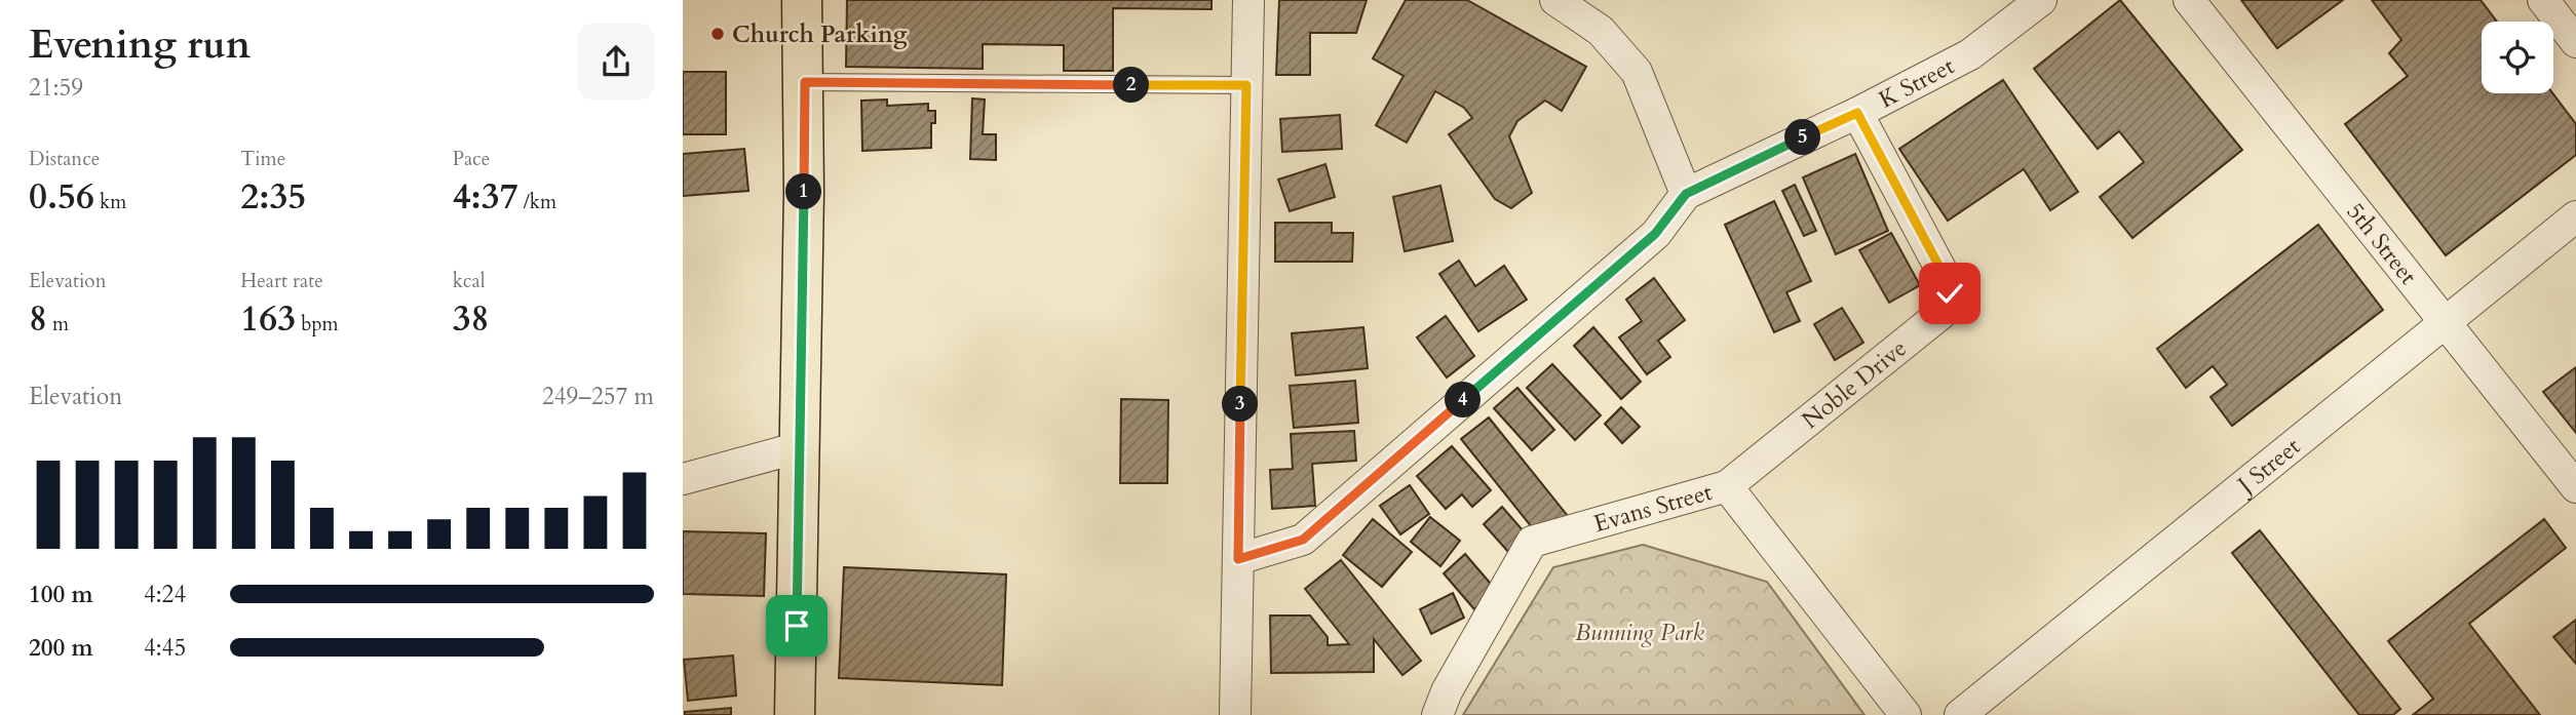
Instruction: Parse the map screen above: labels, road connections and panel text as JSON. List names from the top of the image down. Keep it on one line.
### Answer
{"streets":{"street":["K Street","5th Street","Noble Drive","J Street","Evans Street"]},"crossings":[["K Street","Noble Drive"],["5th Street","J Street"],["Noble Drive","Evans Street"]],"parks":["Bunning Park"],"places":["Church Parking"],"page":{"heading":["Evening run","21:59"],"pins":["2","5","1","4","3"],"stats":[["Distance","0.56 km"],["Time","2:35"],["Pace","4:37 /km"],["Elevation","8 m"],["Heart rate","163 bpm"],["kcal","38"]],"chart":["Elevation","249–257 m"],"list":[{"name":"100 m","note":"4:24"},{"name":"200 m","note":"4:45"}]}}
